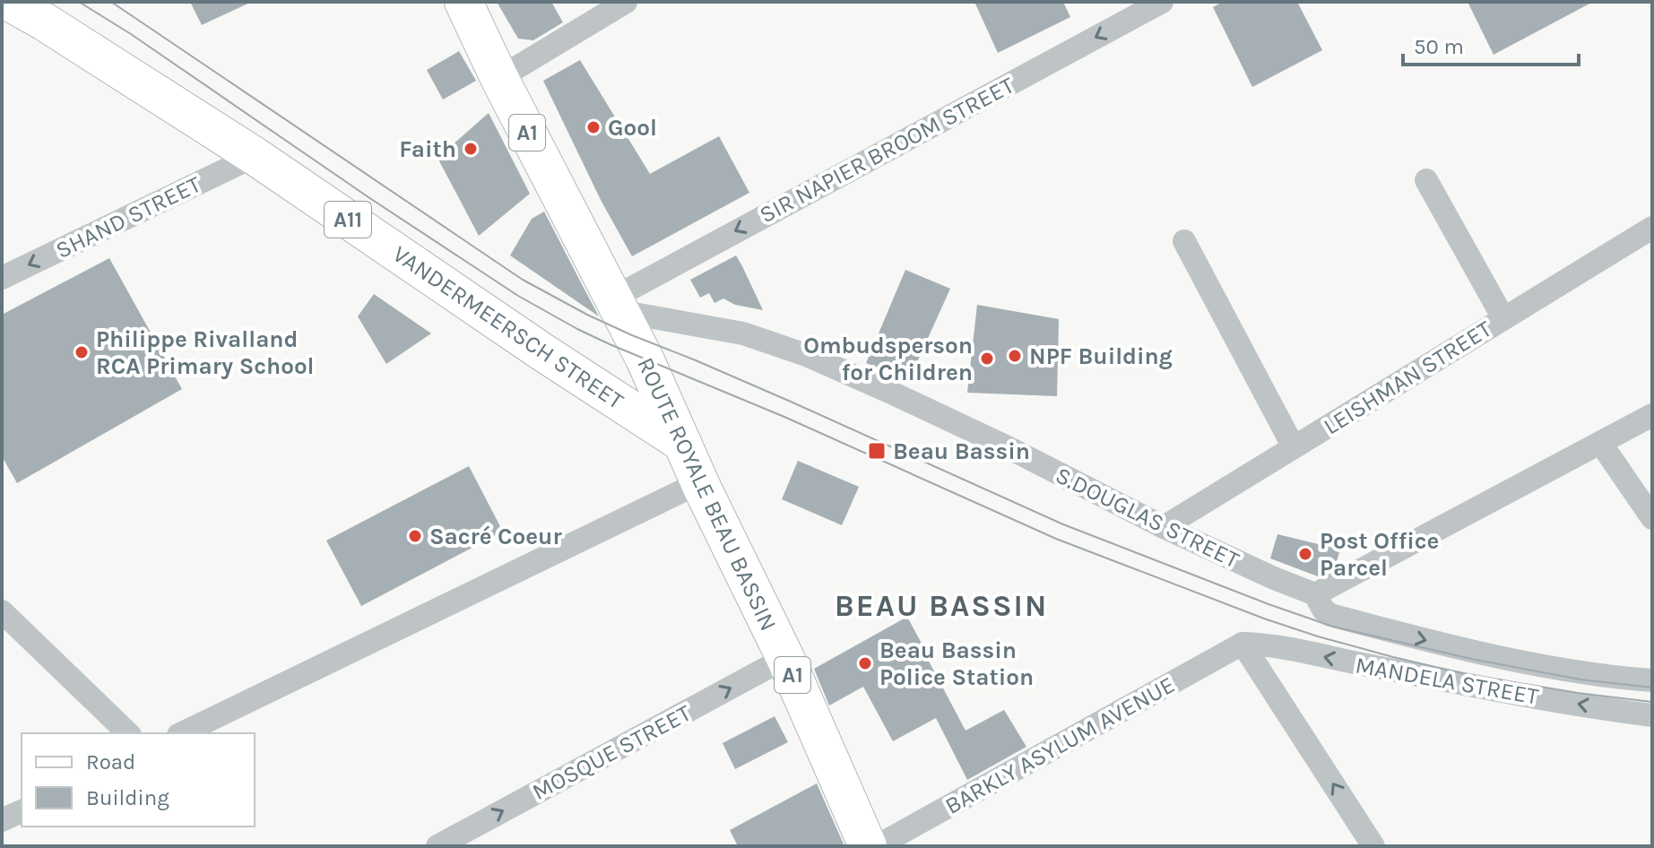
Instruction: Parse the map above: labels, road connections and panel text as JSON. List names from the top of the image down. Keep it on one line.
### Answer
{"streets":{"main road":["A1","A11","VANDERMEERSCH STREET","ROUTE ROYALE BEAU BASSIN"],"street":["SIR NAPIER BROOM STREET","SHAND STREET","LEISHMAN STREET","S.DOUGLAS STREET","MANDELA STREET","BARKLY ASYLUM AVENUE","MOSQUE STREET"]},"crossings":[["A1","ROUTE ROYALE BEAU BASSIN"],["SIR NAPIER BROOM STREET","ROUTE ROYALE BEAU BASSIN"],["SIR NAPIER BROOM STREET","S.DOUGLAS STREET"],["SHAND STREET","VANDERMEERSCH STREET"],["VANDERMEERSCH STREET","ROUTE ROYALE BEAU BASSIN"],["LEISHMAN STREET","S.DOUGLAS STREET"],["ROUTE ROYALE BEAU BASSIN","S.DOUGLAS STREET"],["ROUTE ROYALE BEAU BASSIN","MOSQUE STREET"],["MANDELA STREET","BARKLY ASYLUM AVENUE"]],"one_way":["SIR NAPIER BROOM STREET","SHAND STREET"],"districts":["BEAU BASSIN"],"places":{"other":["Gool","Faith","Philippe Rivalland RCA Primary School","NPF Building","Ombudsperson for Children","Sacré Coeur","Post Office Parcel","Beau Bassin Police Station"],"transit":["Beau Bassin"]},"legend":["Road","Building"],"scale_bar":"50 m"}
